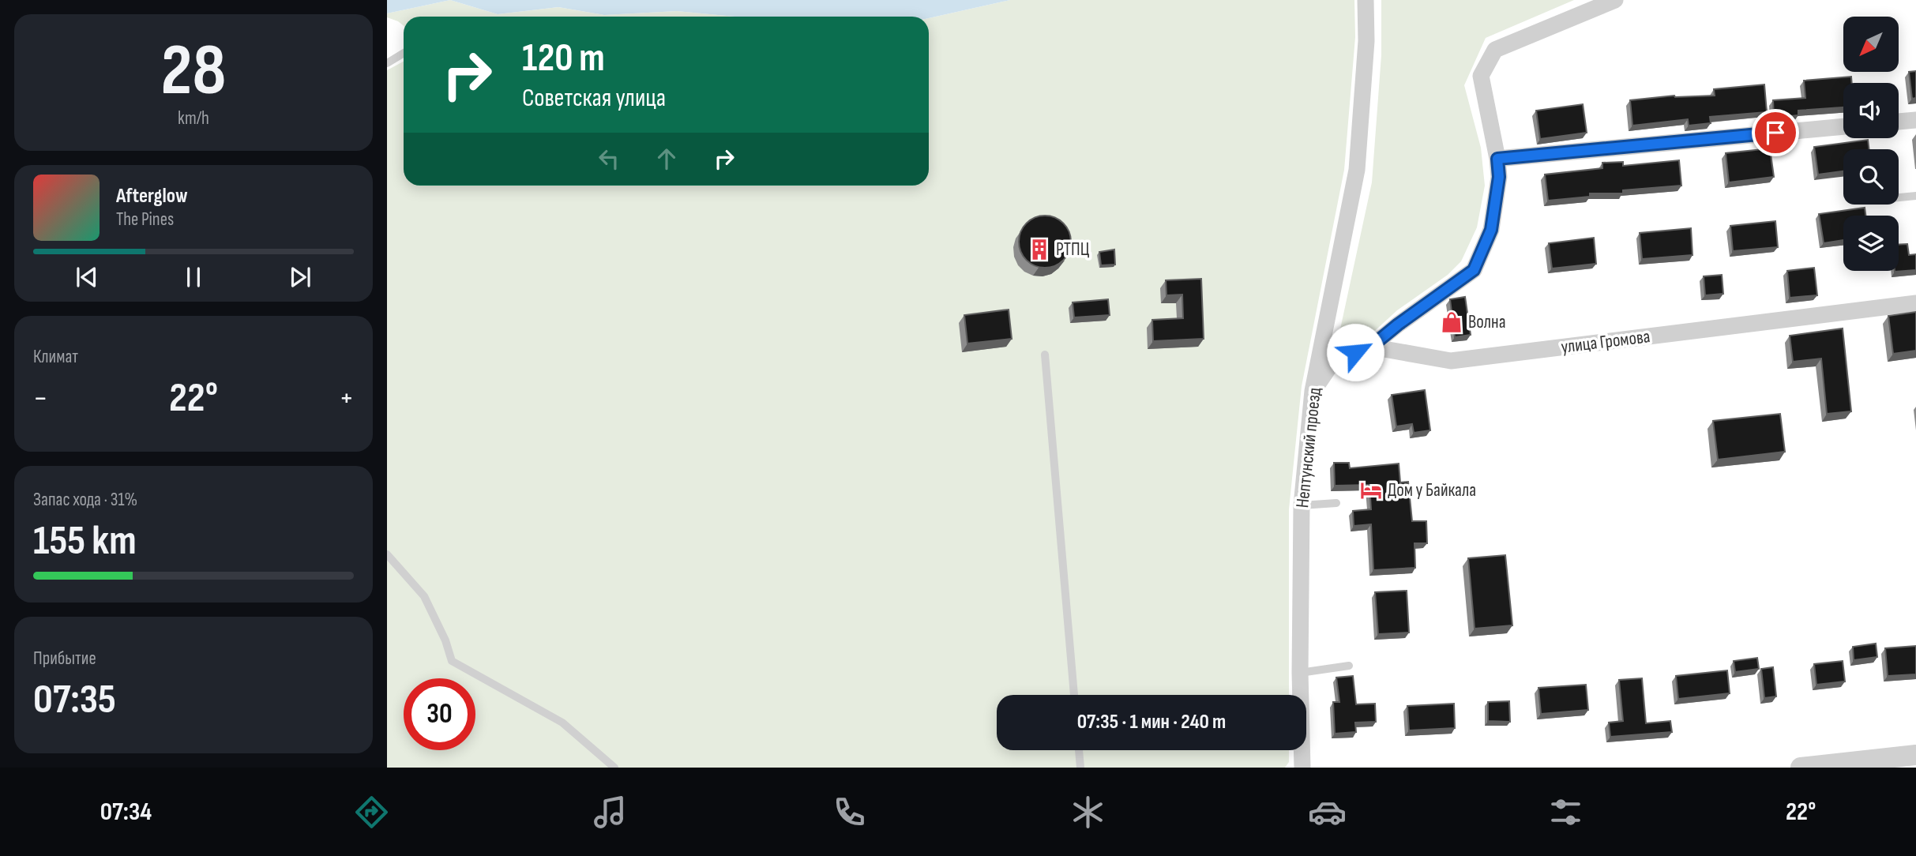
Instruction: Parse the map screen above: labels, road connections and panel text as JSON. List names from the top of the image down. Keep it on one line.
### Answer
{"streets":{"street":["улица Громова","Нептунский проезд"]},"places":{"building":["РТПЦ"],"shop":["Волна"],"hotel":["Дом у Байкала"]},"north":"bottom left","page":{"tile":[["28","km/h"],"Климат",["Запас хода · 31%","155 km"],["Прибытие","07:35"]],"turn":["120 m","Советская улица"],"song":["Afterglow","The Pines"],"heat":["−","22°","+"],"limit":"30","trip":"07:35 · 1 мин · 240 m","tabs":["07:34","22°"]}}
